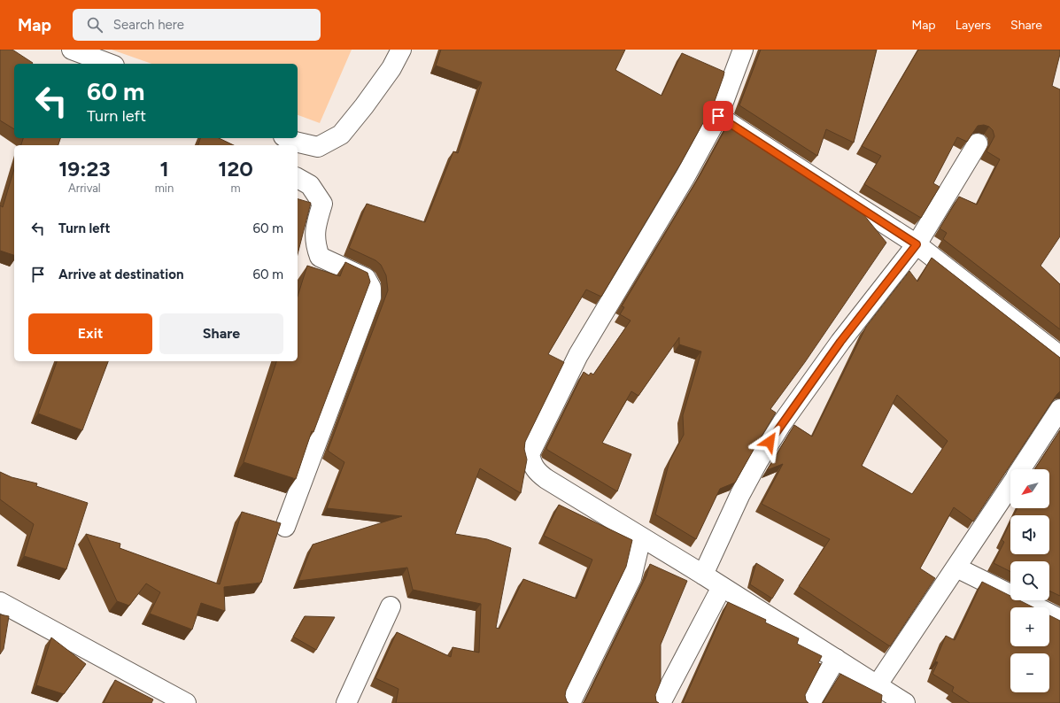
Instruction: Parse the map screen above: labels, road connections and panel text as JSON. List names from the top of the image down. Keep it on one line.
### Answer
{"north":"bottom left","page":{"header":"Map","search":"Search here","nav":["Map","Layers","Share"],"turn":["60 m","Turn left"],"eta":["19:23","Arrival","1","min","120","m"],"list":[{"name":"Turn left","value":"60 m"},{"name":"Arrive at destination","value":"60 m"}],"buttons":["Exit","Share"],"map_buttons":["+","−"]}}
